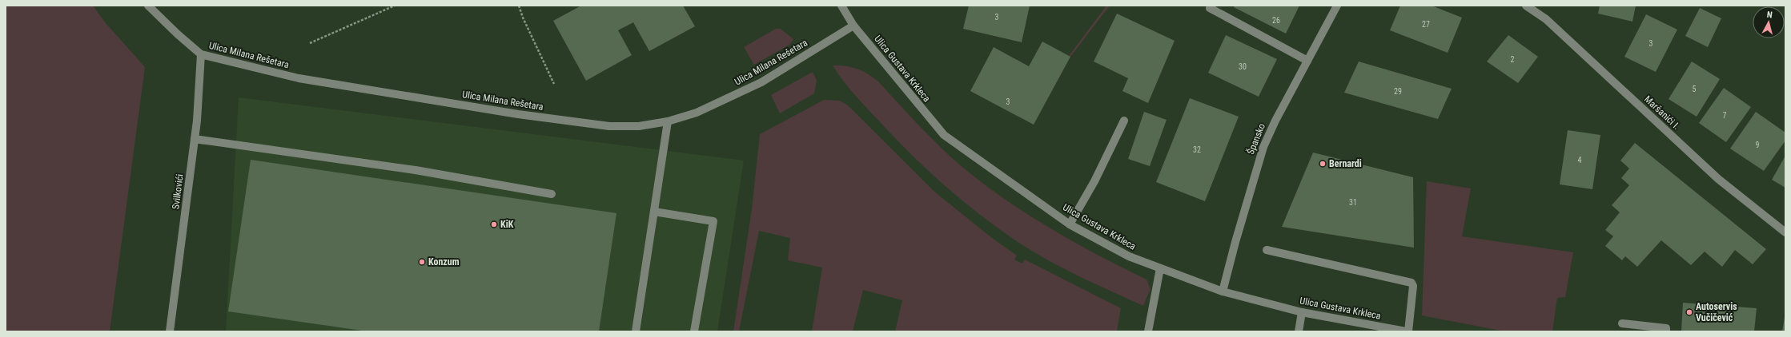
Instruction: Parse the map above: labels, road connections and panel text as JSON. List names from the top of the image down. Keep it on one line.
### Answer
{"streets":{"street":["Ulica Milana Rešetara","Ulica Gustava Krkleca","Maršanići I.","Špansko","Svilkovići"]},"crossings":[["Ulica Milana Rešetara","Ulica Gustava Krkleca"],["Ulica Milana Rešetara","Svilkovići"],["Ulica Gustava Krkleca","Špansko"]],"places":["Bernardi","KiK","Konzum","Autoservis Vučičević"],"house_numbers":["3","26","27","3","2","30","5","29","3","7","9","32","4","31"],"north":"top"}
